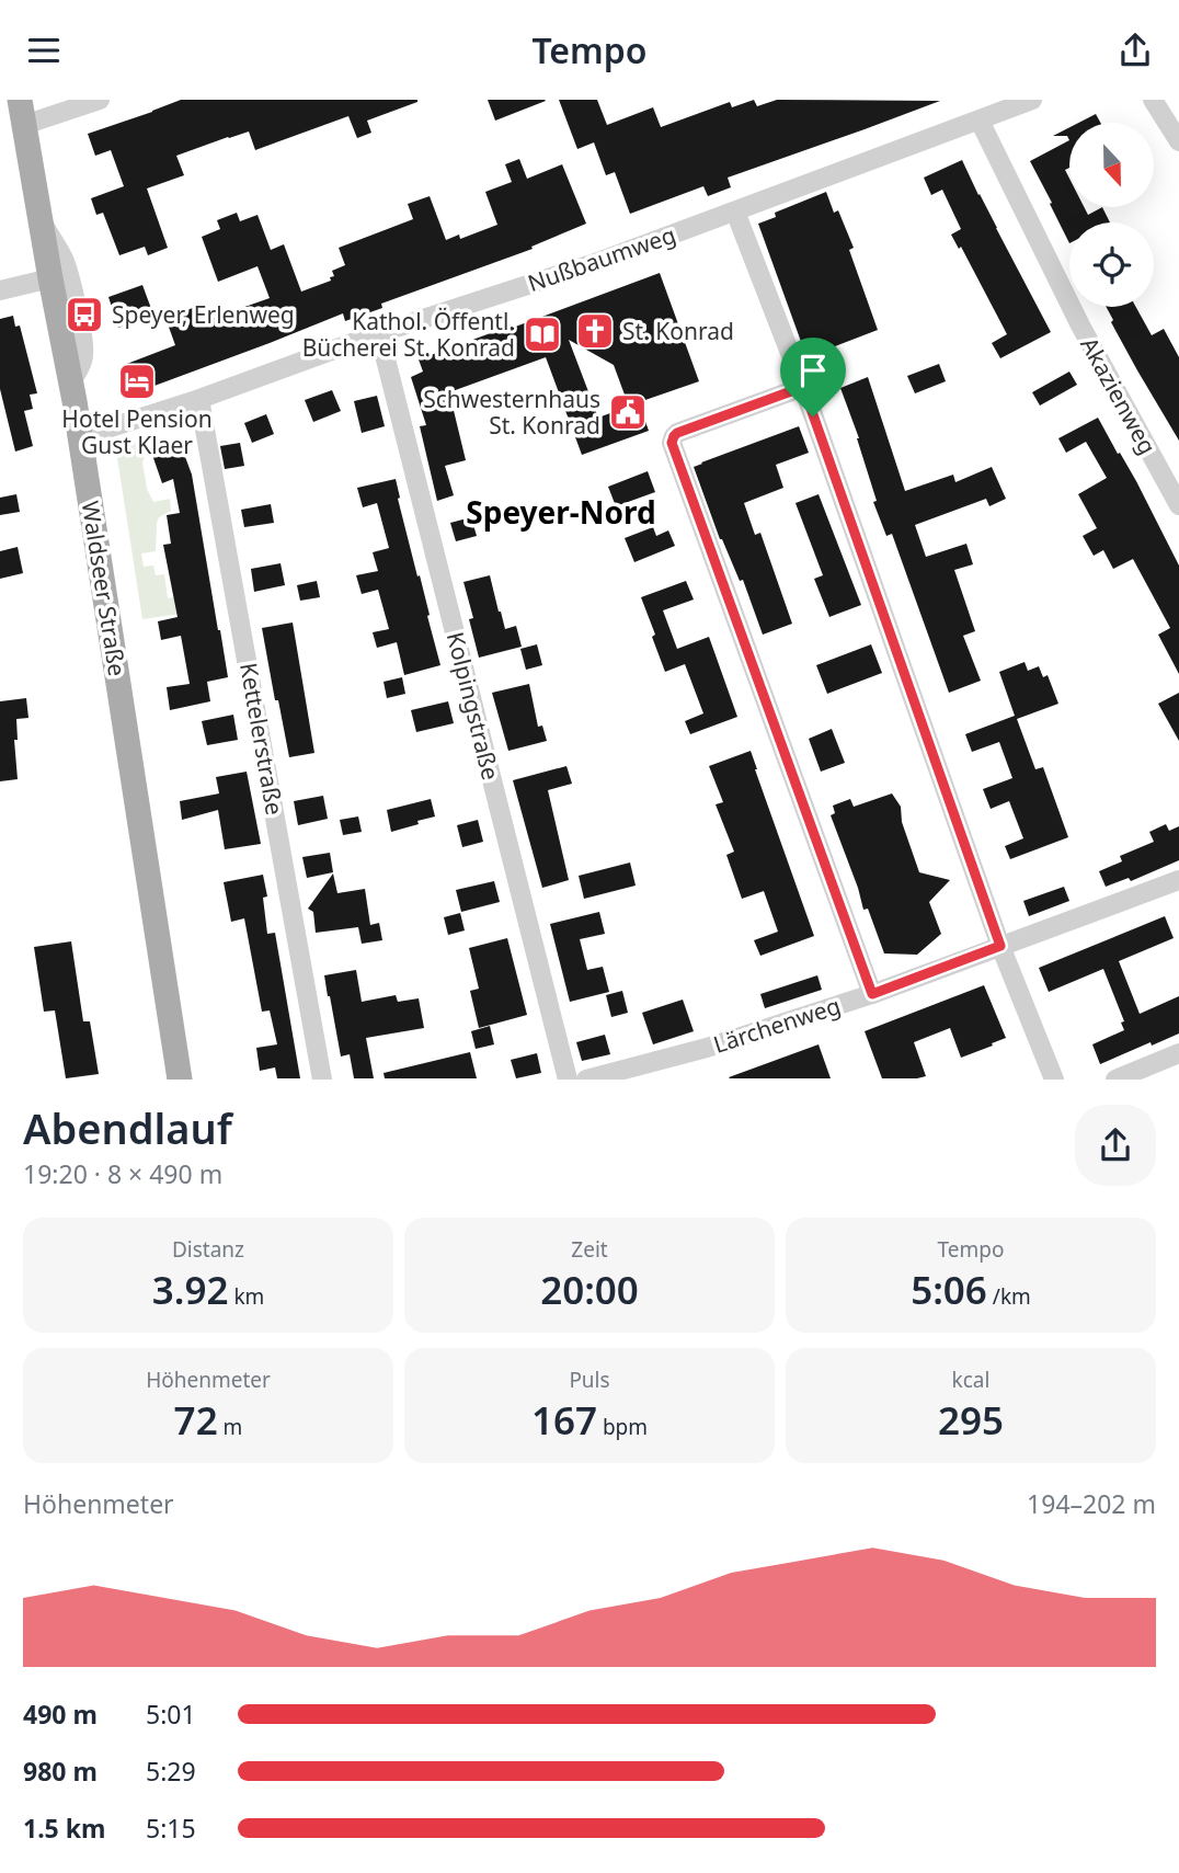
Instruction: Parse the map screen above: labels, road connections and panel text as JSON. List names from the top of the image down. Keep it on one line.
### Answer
{"streets":{"main road":["Waldseer Straße"],"street":["Nußbaumweg","Akazienweg","Kolpingstraße","Kettelerstraße","Lärchenweg"]},"crossings":[["Nußbaumweg","Akazienweg"],["Nußbaumweg","Waldseer Straße"],["Nußbaumweg","Kolpingstraße"],["Nußbaumweg","Kettelerstraße"]],"districts":["Speyer-Nord"],"places":{"bus stop":["Speyer, Erlenweg"],"church":["St. Konrad"],"library":["Kathol. Öffentl. Bücherei St. Konrad"],"hotel":["Hotel Pension Gust Klaer"],"public building":["Schwesternhaus St. Konrad"]},"north":"bottom","page":{"header":"Tempo","heading":["Abendlauf","19:20 · 8 × 490 m"],"stats":[["Distanz","3.92 km"],["Zeit","20:00"],["Tempo","5:06 /km"],["Höhenmeter","72 m"],["Puls","167 bpm"],["kcal","295"]],"chart":["Höhenmeter","194–202 m"],"list":[{"name":"490 m","note":"5:01"},{"name":"980 m","note":"5:29"},{"name":"1.5 km","note":"5:15"}]}}
